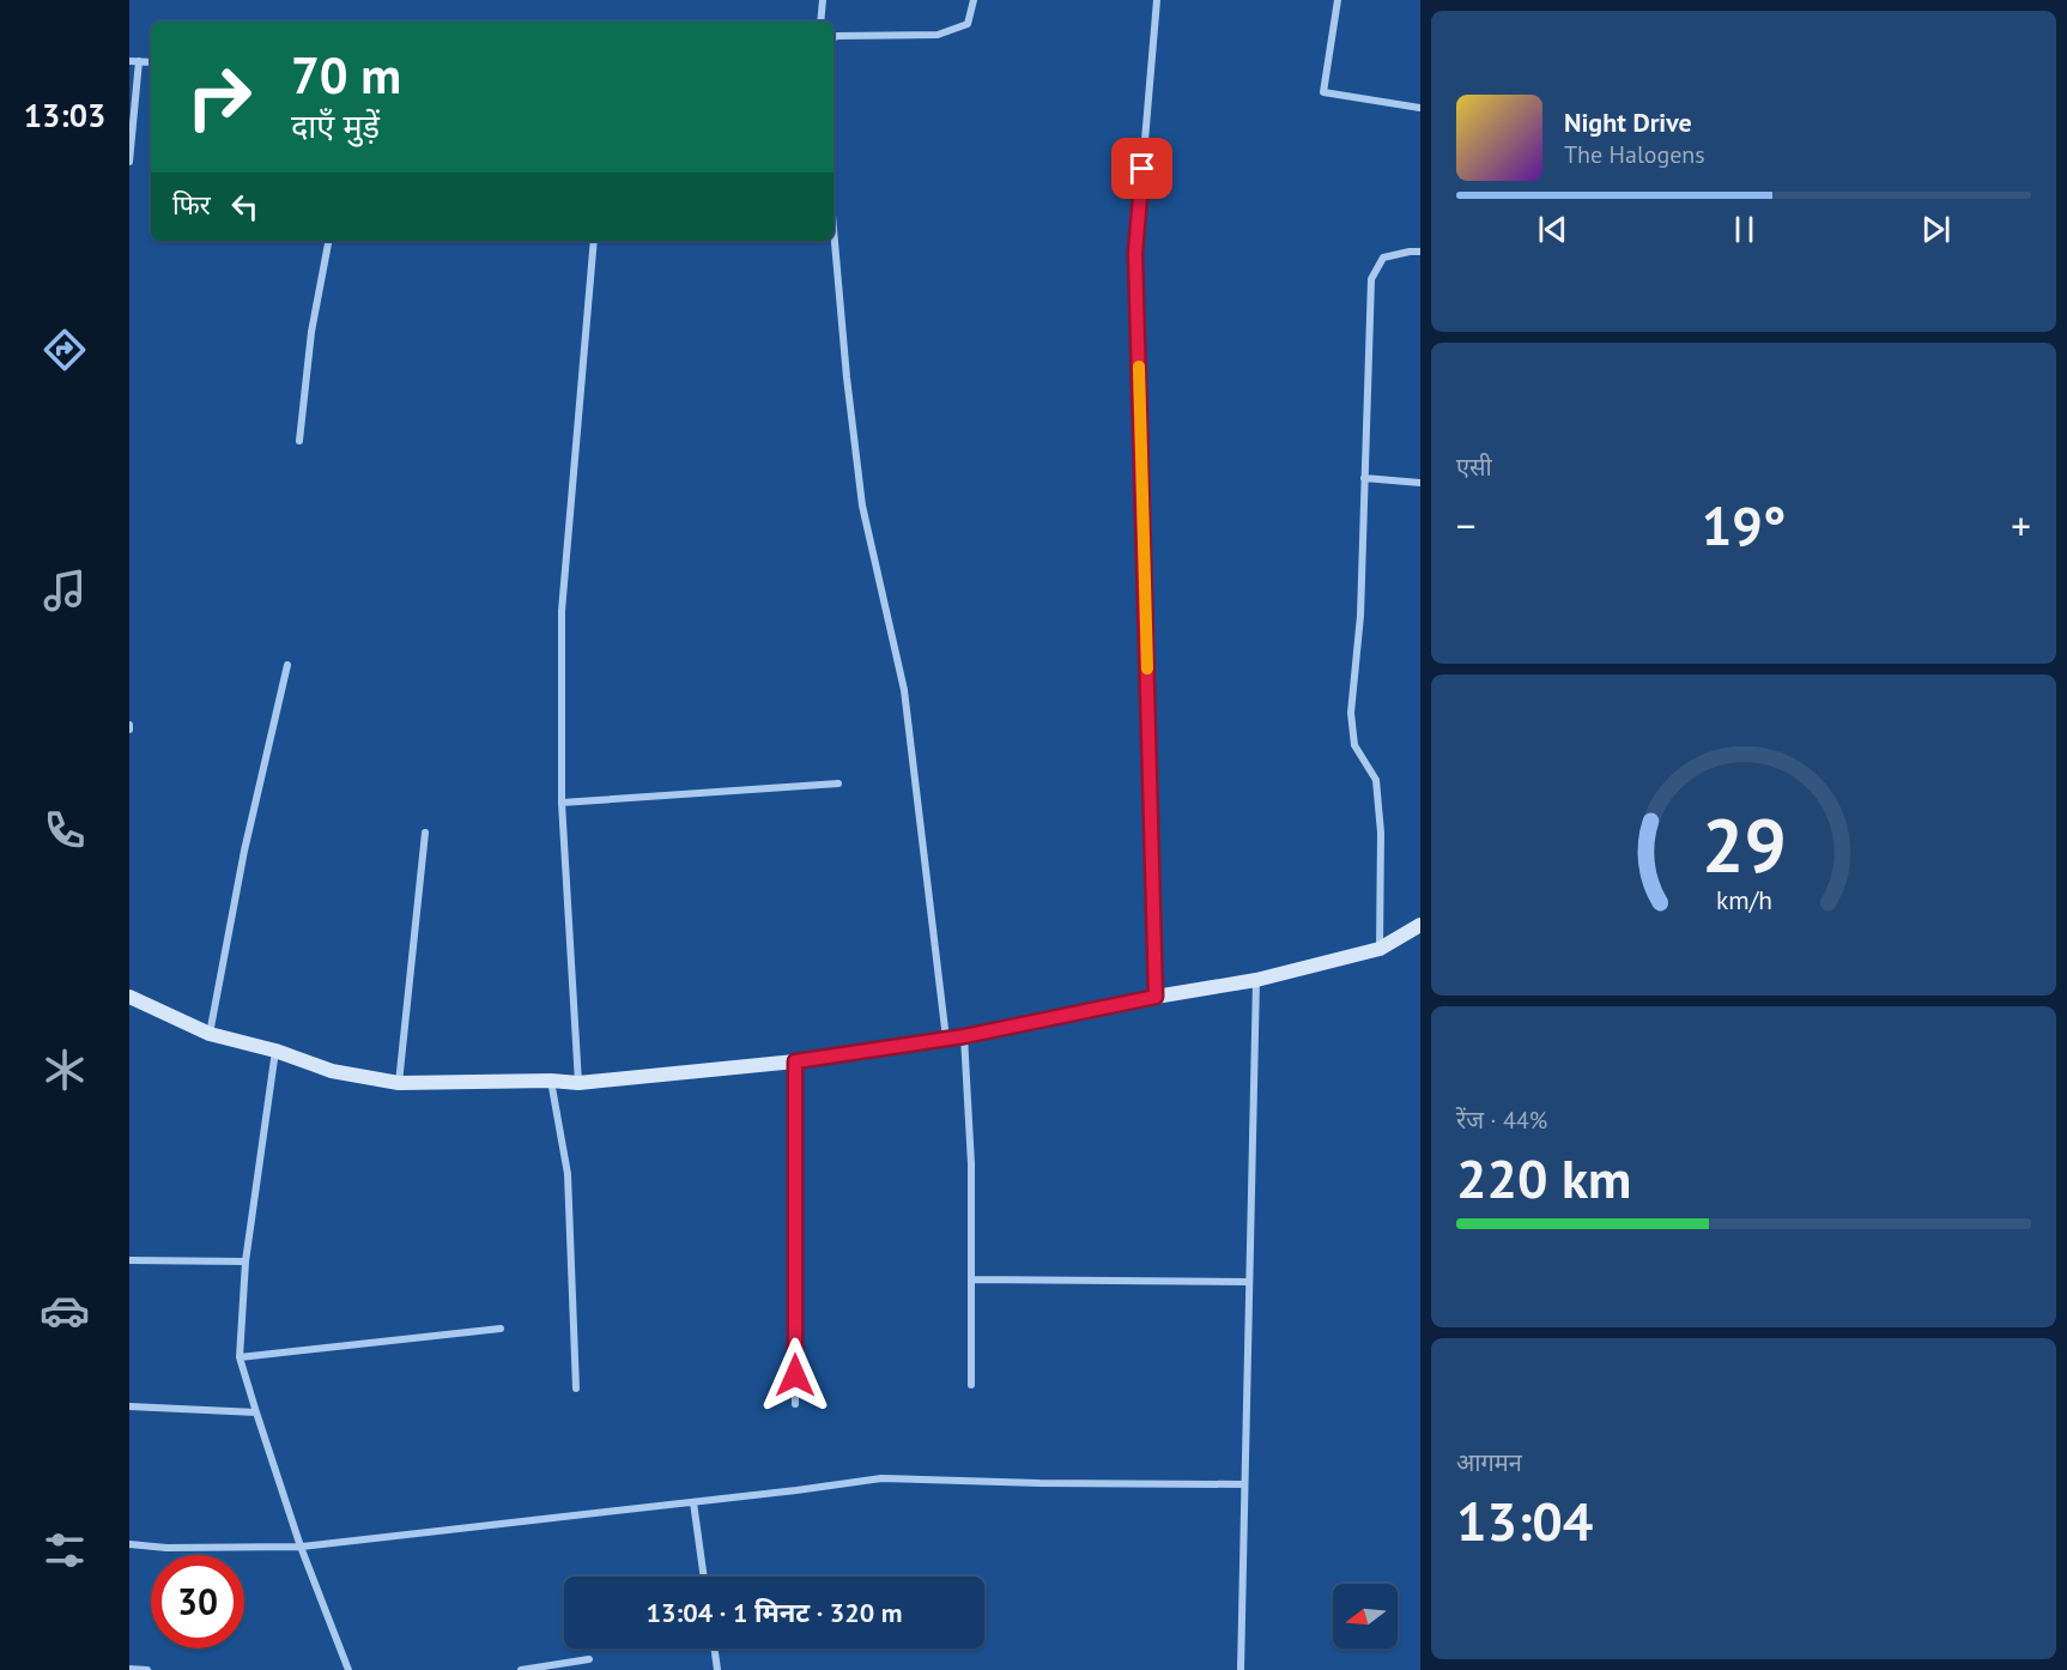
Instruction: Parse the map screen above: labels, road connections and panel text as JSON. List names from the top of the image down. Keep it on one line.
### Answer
{"north":"left","page":{"tabs":"13:03","turn":["70 m","दाएँ मुड़ें"],"song":["Night Drive","The Halogens"],"then":"फिर","tile":["एसी",["रेंज · 44%","220 km"],["आगमन","13:04"]],"heat":["−","19°","+"],"limit":"30","trip":"13:04 · 1 मिनट · 320 m","gauge":["29","km/h"]}}
